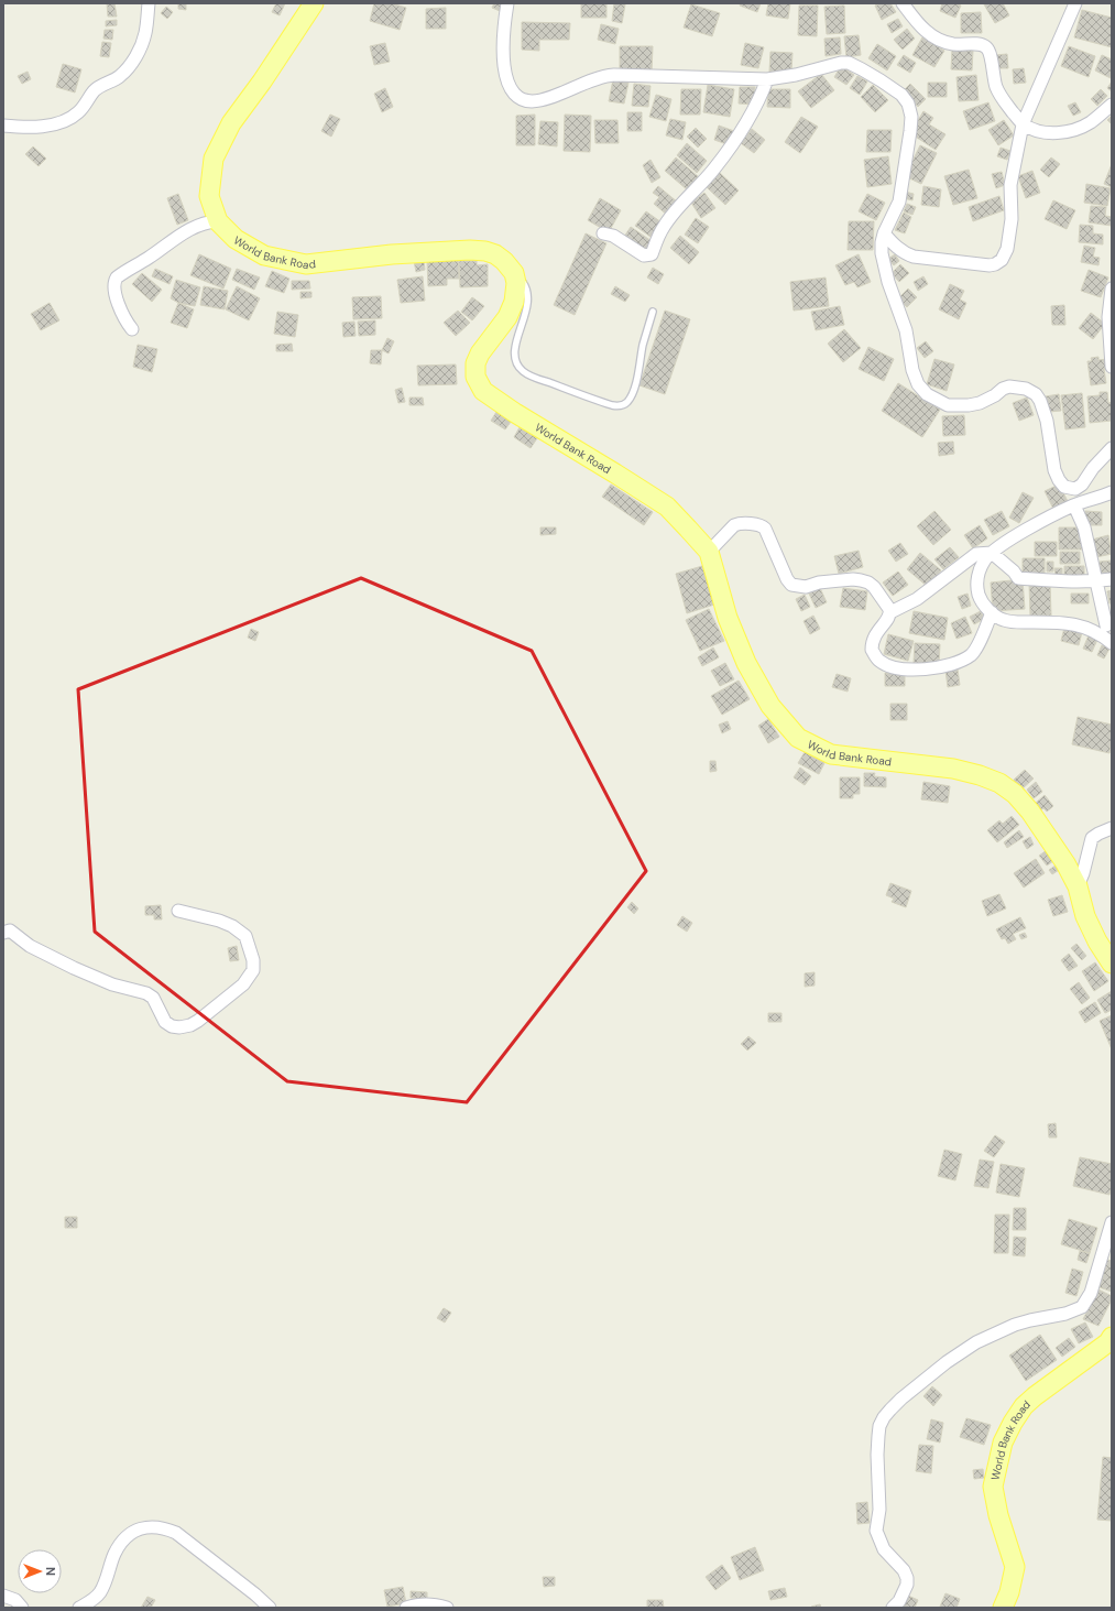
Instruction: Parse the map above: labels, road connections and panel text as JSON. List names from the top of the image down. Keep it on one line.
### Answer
{"streets":{"main road":["World Bank Road"]},"north":"right"}
